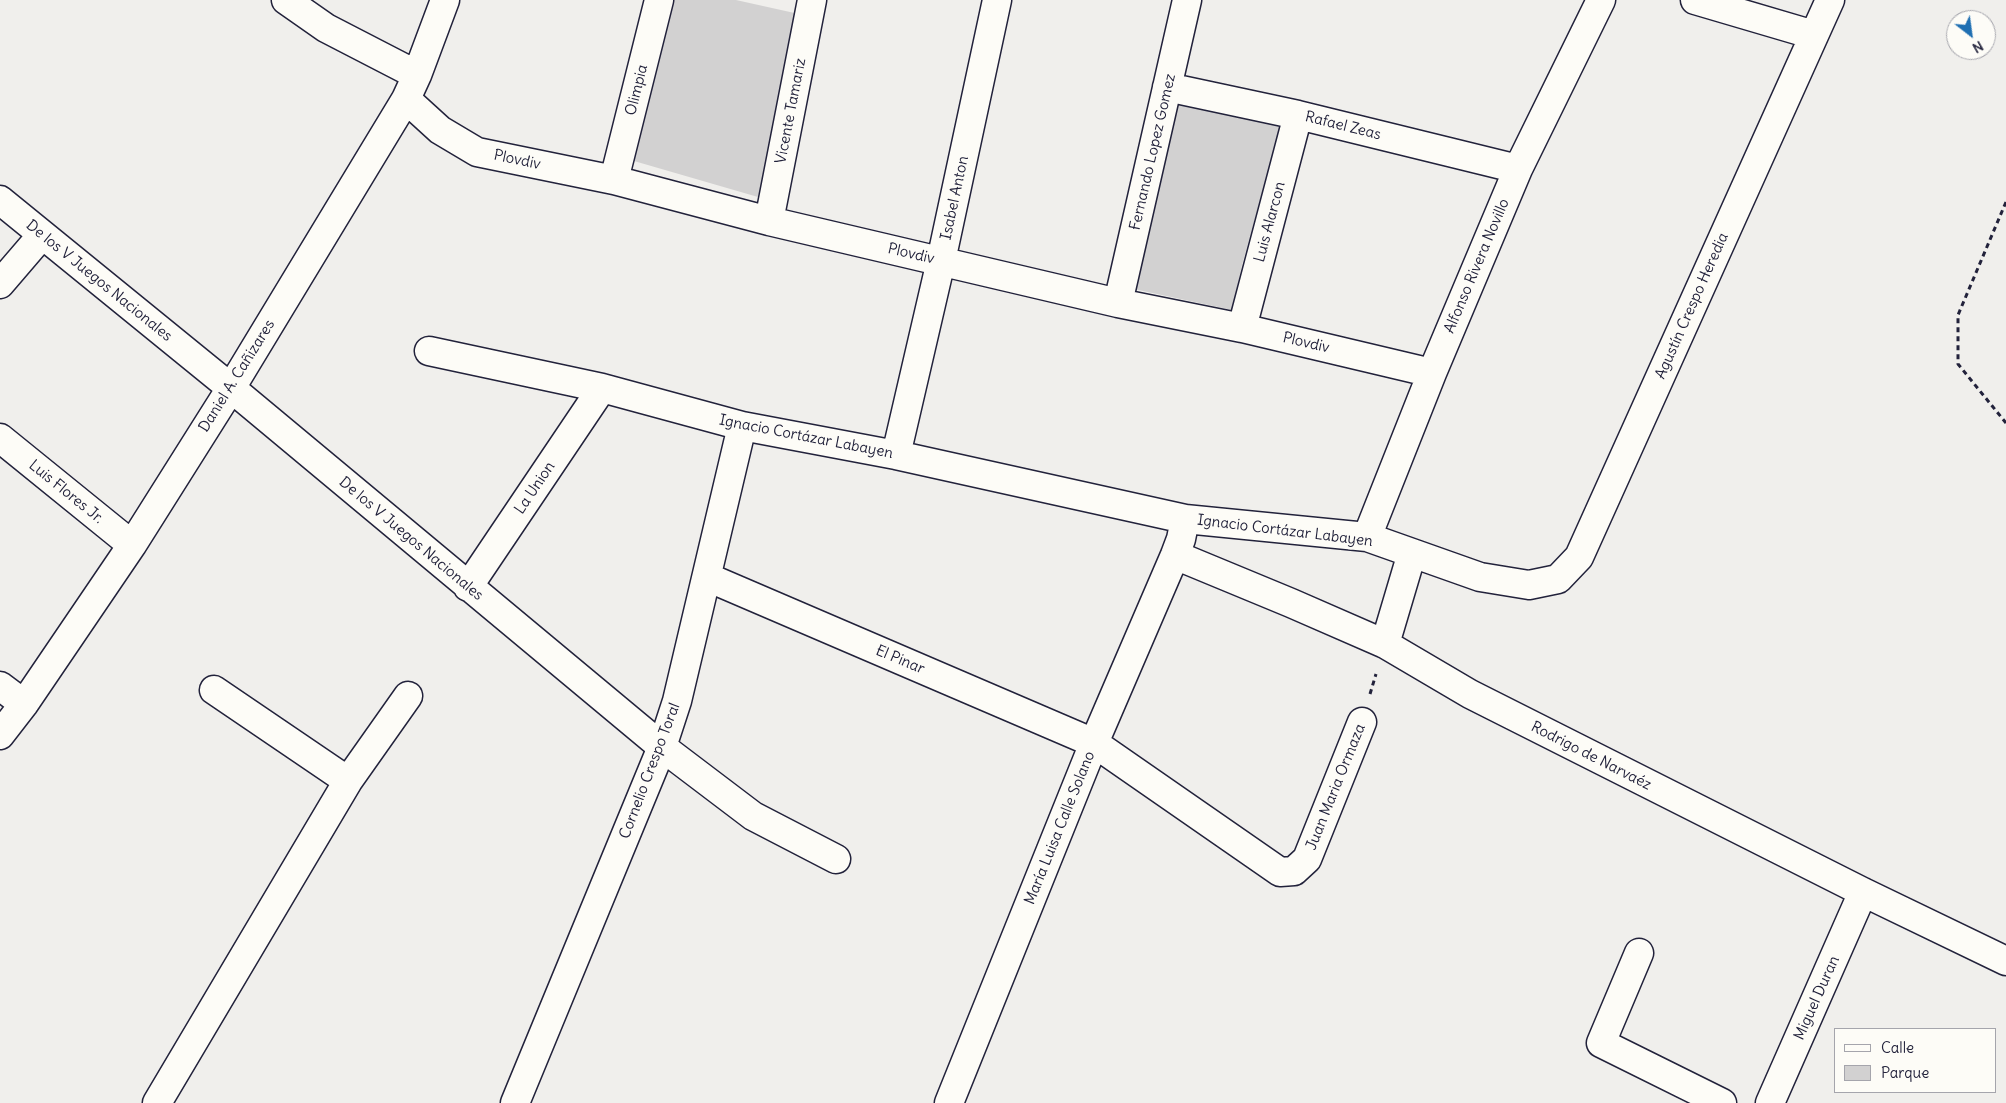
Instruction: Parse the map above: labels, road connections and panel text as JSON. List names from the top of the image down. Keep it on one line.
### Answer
{"streets":{"street":["Olimpia","Vicente Tamariz","Rafael Zeas","Fernando Lopez Gomez","Plovdiv","Isabel Anton","Luis Alarcon","Alfonso Rivera Novillo","De los V Juegos Nacionales","Agustín Crespo Heredia","Daniel A. Cañizares","Ignacio Cortázar Labayen","La Union","Luis Flores Jr.","El Pinar","Rodrigo de Narvaéz","Cornelio Crespo Toral","Juan Maria Ormaza","María Luisa Calle Solano","Miguel Duran"]},"crossings":[["Olimpia","Plovdiv"],["Vicente Tamariz","Plovdiv"],["Rafael Zeas","Fernando Lopez Gomez"],["Rafael Zeas","Luis Alarcon"],["Rafael Zeas","Alfonso Rivera Novillo"],["Fernando Lopez Gomez","Plovdiv"],["Plovdiv","Isabel Anton"],["Plovdiv","Luis Alarcon"],["Plovdiv","Alfonso Rivera Novillo"],["Plovdiv","Daniel A. Cañizares"],["Isabel Anton","Ignacio Cortázar Labayen"],["Alfonso Rivera Novillo","Ignacio Cortázar Labayen"],["De los V Juegos Nacionales","Daniel A. Cañizares"],["De los V Juegos Nacionales","La Union"],["De los V Juegos Nacionales","Cornelio Crespo Toral"],["Agustín Crespo Heredia","Ignacio Cortázar Labayen"],["Daniel A. Cañizares","Luis Flores Jr."],["Ignacio Cortázar Labayen","La Union"],["Ignacio Cortázar Labayen","Rodrigo de Narvaéz"],["Ignacio Cortázar Labayen","Cornelio Crespo Toral"],["Ignacio Cortázar Labayen","María Luisa Calle Solano"],["El Pinar","Cornelio Crespo Toral"],["El Pinar","Juan Maria Ormaza"],["El Pinar","María Luisa Calle Solano"],["Rodrigo de Narvaéz","Juan Maria Ormaza"],["Rodrigo de Narvaéz","María Luisa Calle Solano"],["Rodrigo de Narvaéz","Miguel Duran"],["Juan Maria Ormaza","María Luisa Calle Solano"]],"legend":["Calle","Parque"],"north":"bottom right"}
